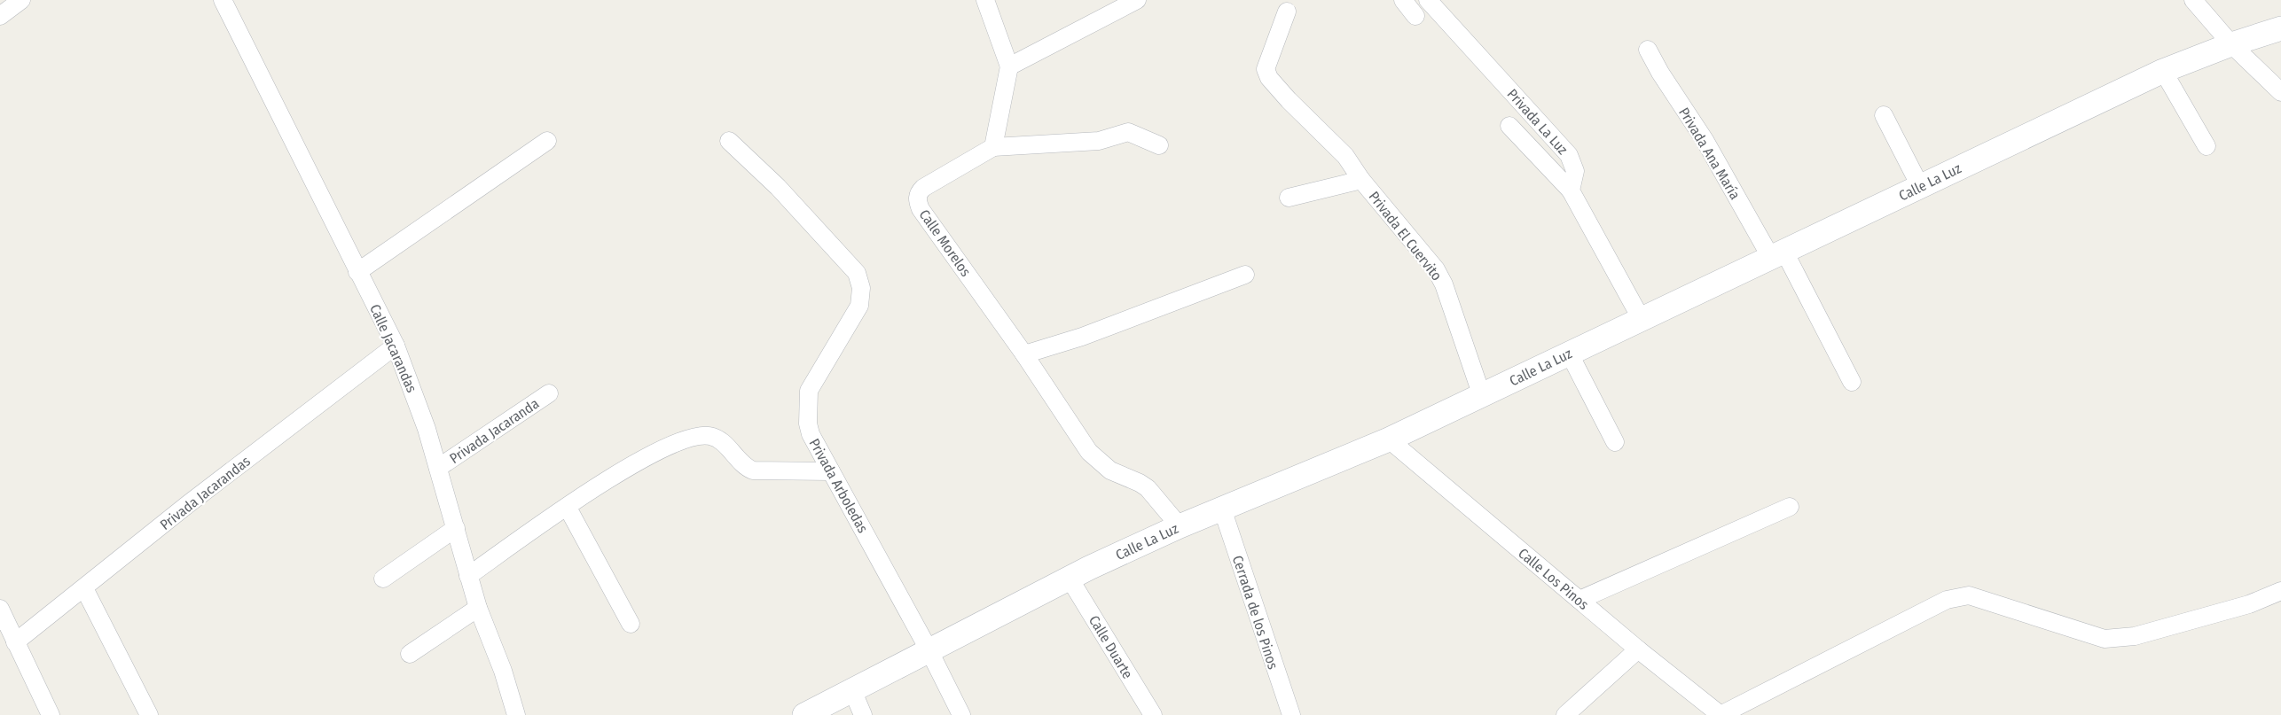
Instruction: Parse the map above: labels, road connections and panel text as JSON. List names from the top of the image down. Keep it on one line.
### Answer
{"streets":{"street":["Privada La Luz","Privada Ana María","Calle La Luz","Privada El Cuervito","Calle Morelos","Calle Jacarandas","Privada Jacaranda","Privada Arboledas","Privada Jacarandas","Calle Los Pinos","Cerrada de los Pinos","Calle Duarte"]},"crossings":[["Privada Ana María","Calle La Luz"],["Calle La Luz","Privada El Cuervito"],["Calle La Luz","Calle Morelos"],["Calle La Luz","Privada Arboledas"],["Calle La Luz","Calle Los Pinos"],["Calle La Luz","Cerrada de los Pinos"],["Calle La Luz","Calle Duarte"],["Calle Jacarandas","Privada Jacaranda"],["Calle Jacarandas","Privada Jacarandas"]]}
